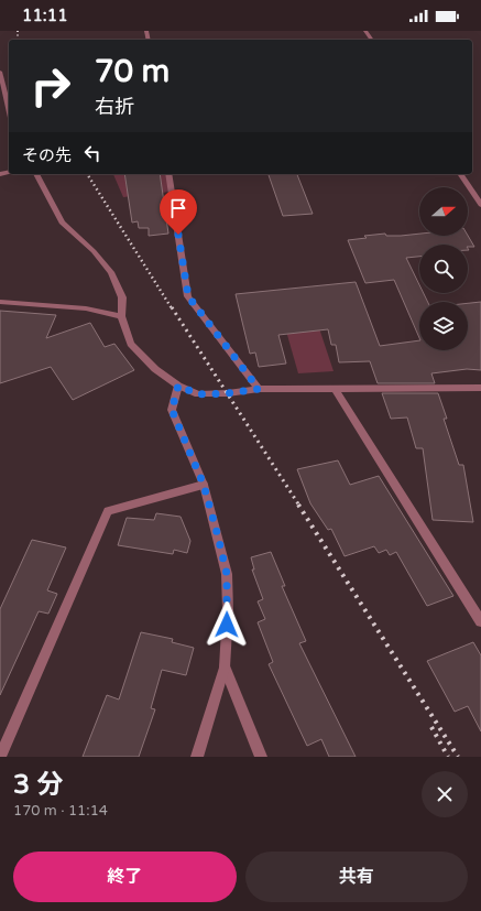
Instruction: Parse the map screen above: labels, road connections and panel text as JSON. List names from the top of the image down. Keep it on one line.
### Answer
{"north":"right","page":{"status":"11:11","turn":["70 m","右折"],"then":"その先","heading":["3 分","170 m · 11:14"],"buttons":["終了","共有"]}}
